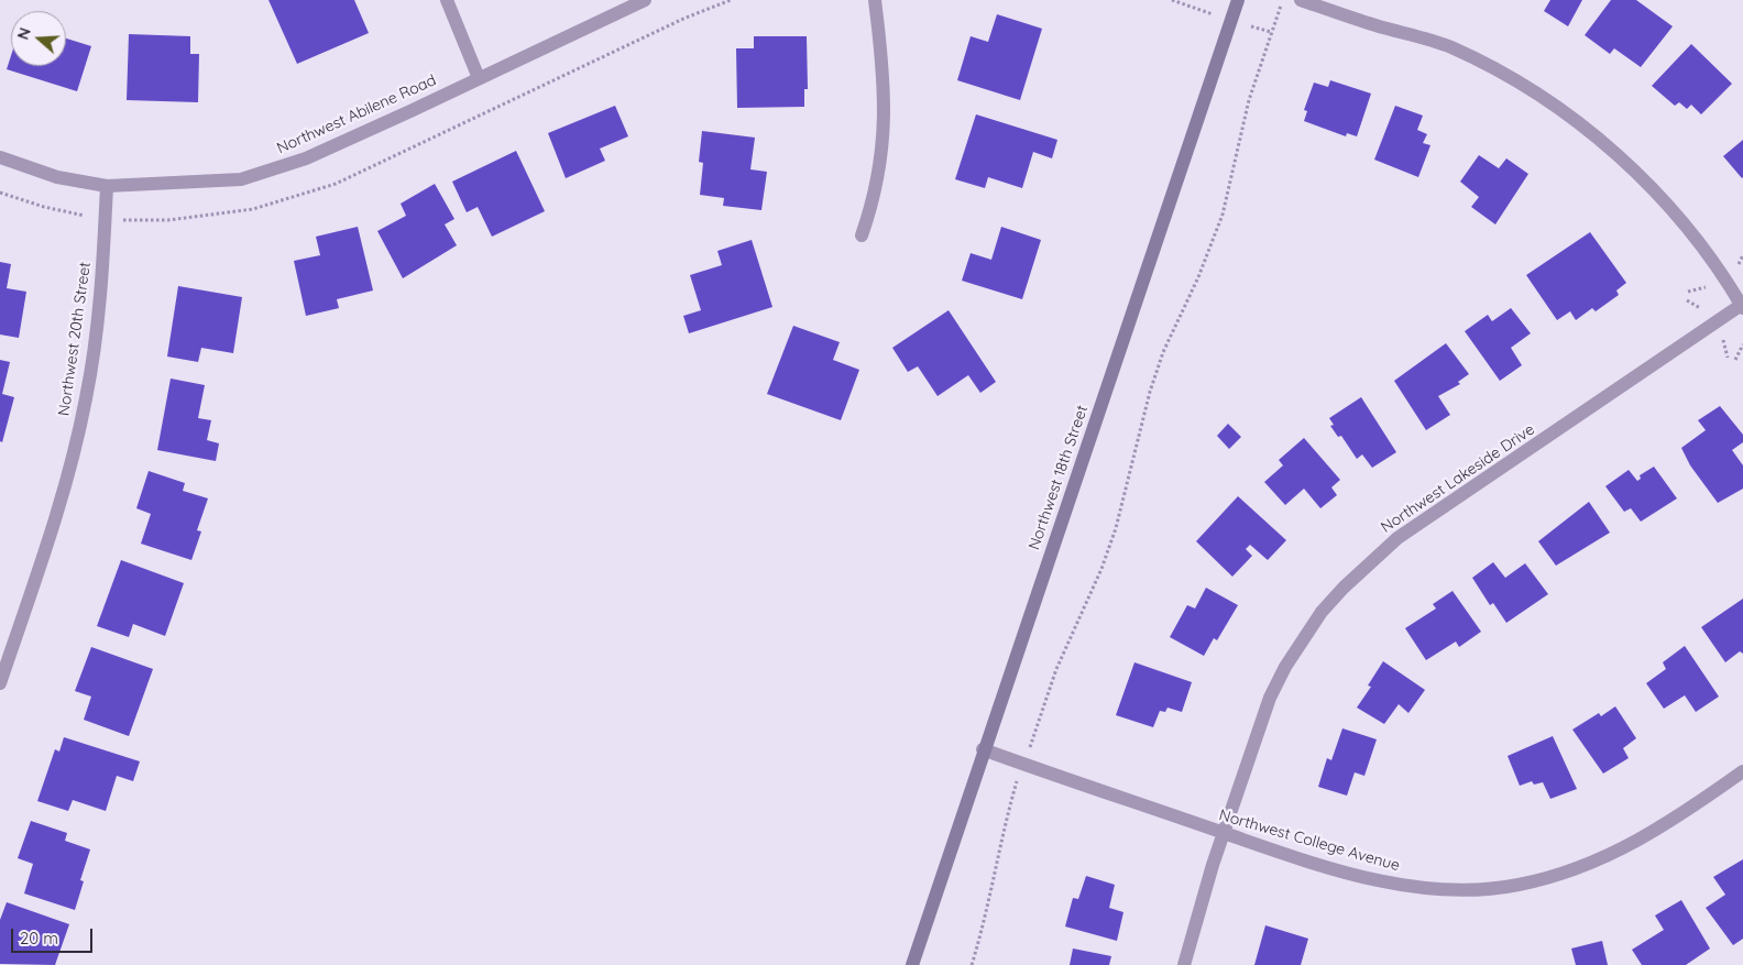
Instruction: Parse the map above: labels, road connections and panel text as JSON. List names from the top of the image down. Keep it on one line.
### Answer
{"streets":{"main road":["Northwest 18th Street"],"street":["Northwest Abilene Road","Northwest 20th Street","Northwest Lakeside Drive","Northwest College Avenue"]},"crossings":[["Northwest Abilene Road","Northwest 20th Street"],["Northwest 18th Street","Northwest College Avenue"],["Northwest Lakeside Drive","Northwest College Avenue"]],"scale_bar":"20 m","north":"left"}
